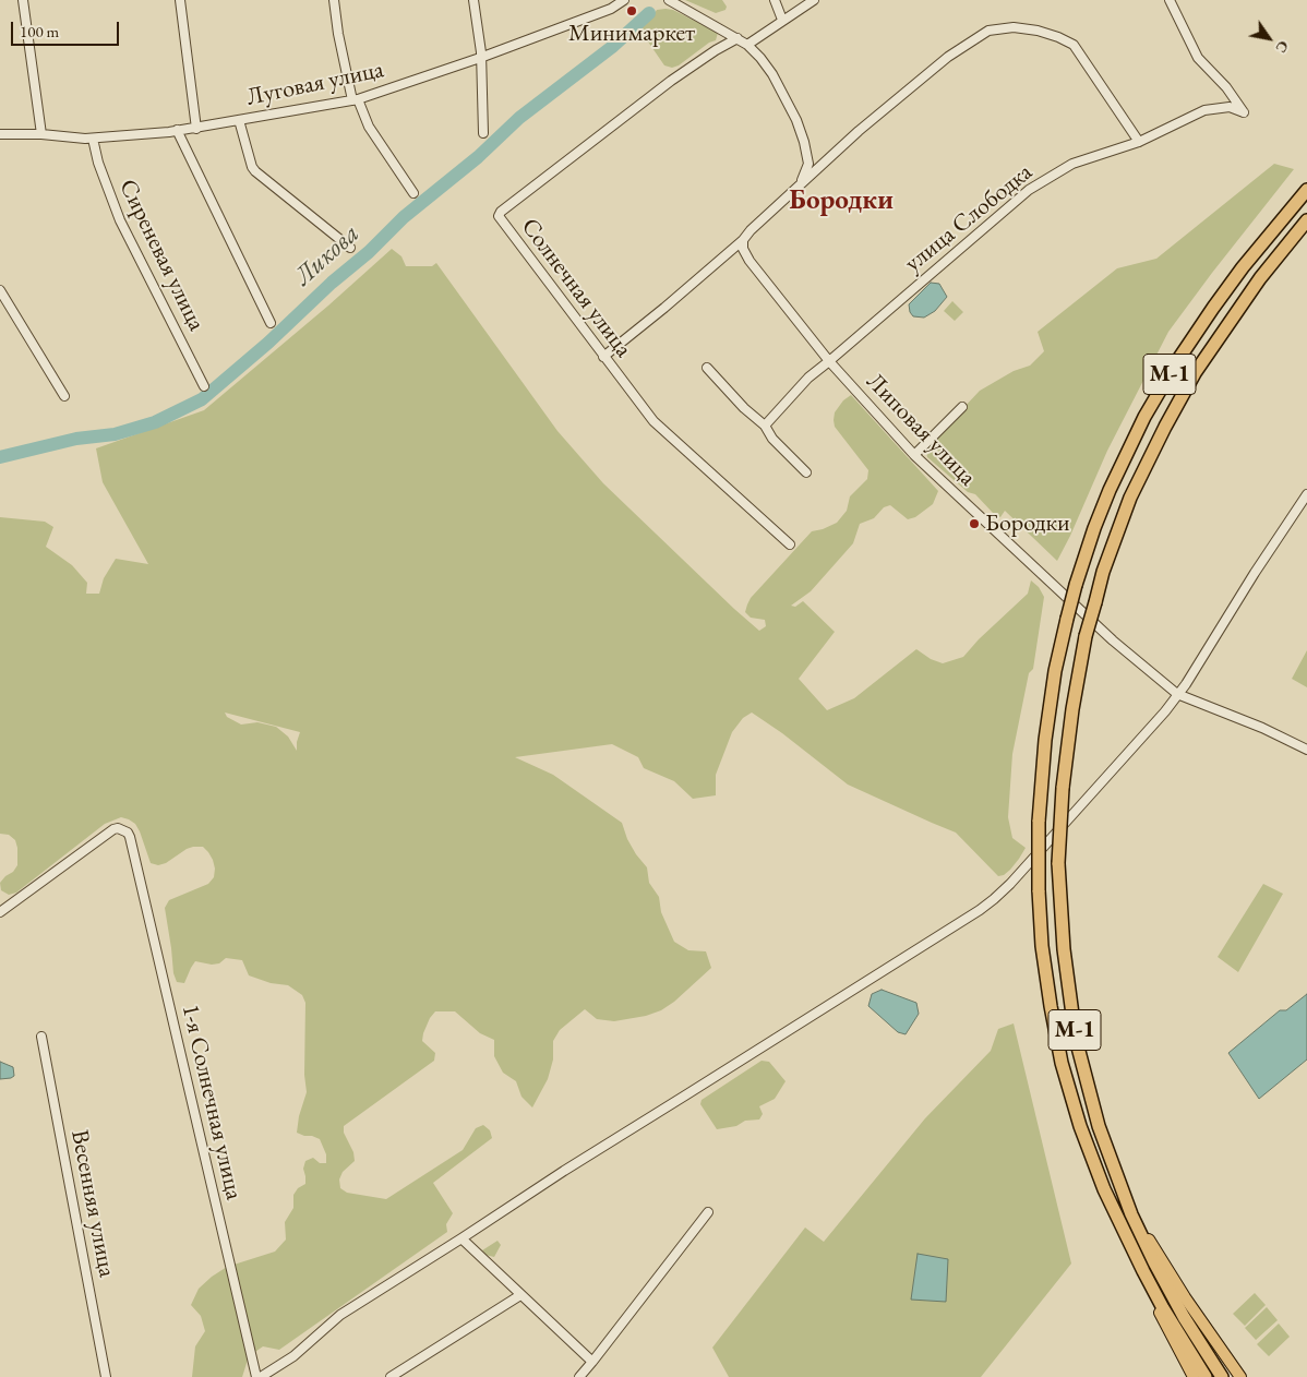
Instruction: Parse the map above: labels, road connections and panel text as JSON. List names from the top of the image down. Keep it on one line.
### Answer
{"streets":{"highway":["М-1"],"street":["Луговая улица","улица Слободка","Сиреневая улица","Солнечная улица","Липовая улица","1-я Солнечная улица","Весенняя улица"]},"crossings":[["Луговая улица","Сиреневая улица"],["улица Слободка","Липовая улица"]],"districts":["Бородки"],"water":["Ликова"],"places":["Минимаркет","Бородки"],"scale_bar":"100 m","north":"bottom right"}
